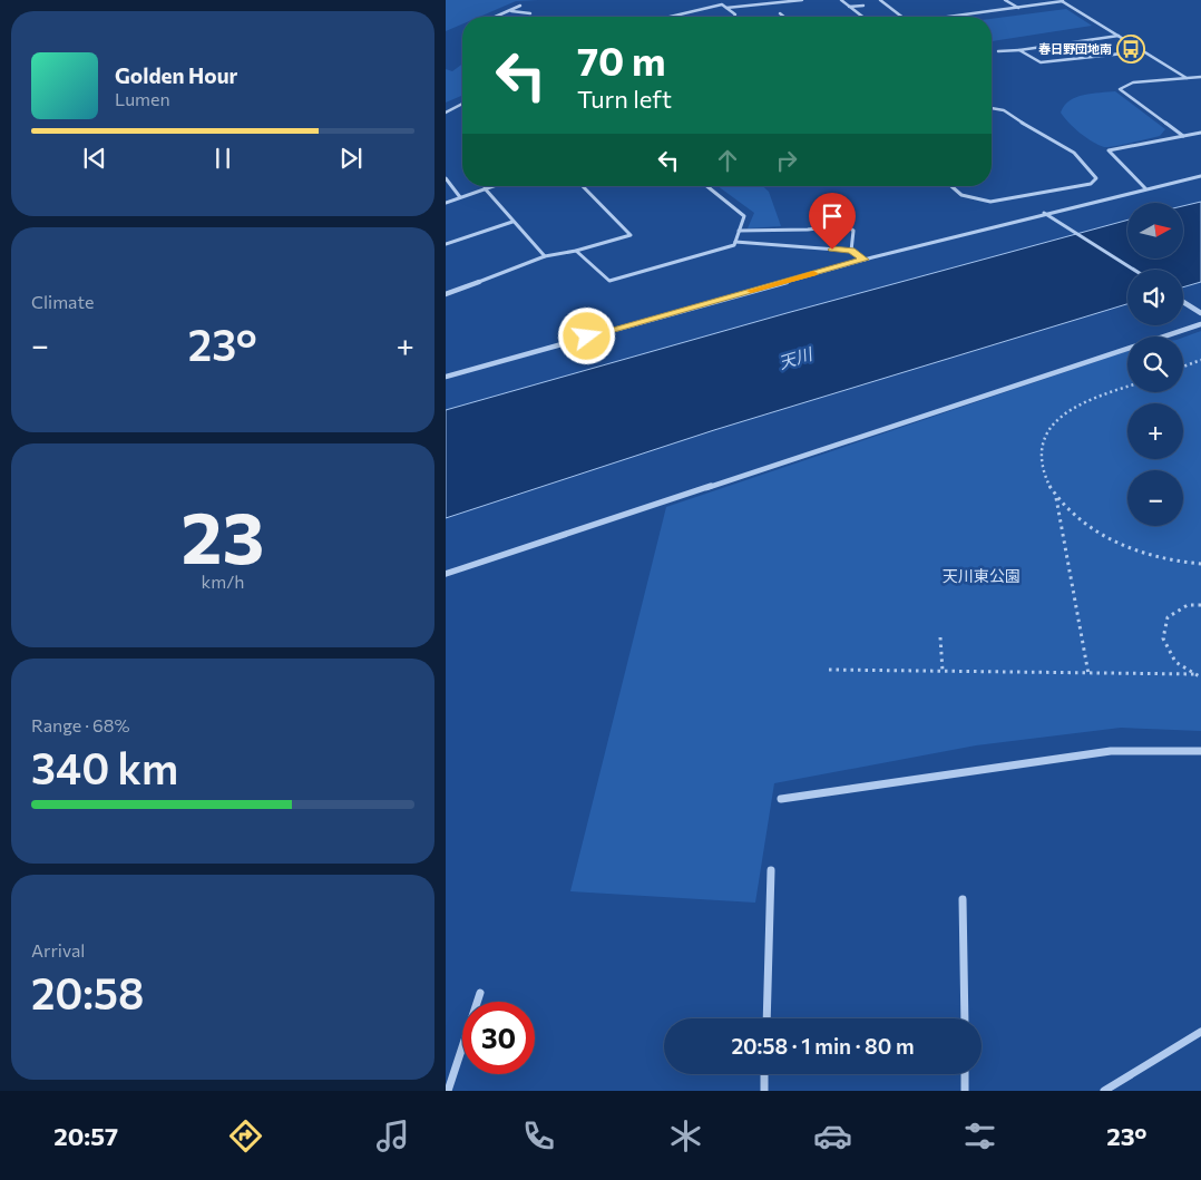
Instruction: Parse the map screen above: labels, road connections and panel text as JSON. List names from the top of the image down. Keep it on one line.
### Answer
{"water":["天川"],"parks":["天川東公園"],"places":{"bus stop":["春日野団地南"]},"north":"right","page":{"turn":["70 m","Turn left"],"song":["Golden Hour","Lumen"],"map_buttons":["+","−"],"tile":["Climate",["23","km/h"],["Range · 68%","340 km"],["Arrival","20:58"]],"heat":["−","23°","+"],"limit":"30","trip":"20:58 · 1 min · 80 m","tabs":["20:57","23°"]}}
